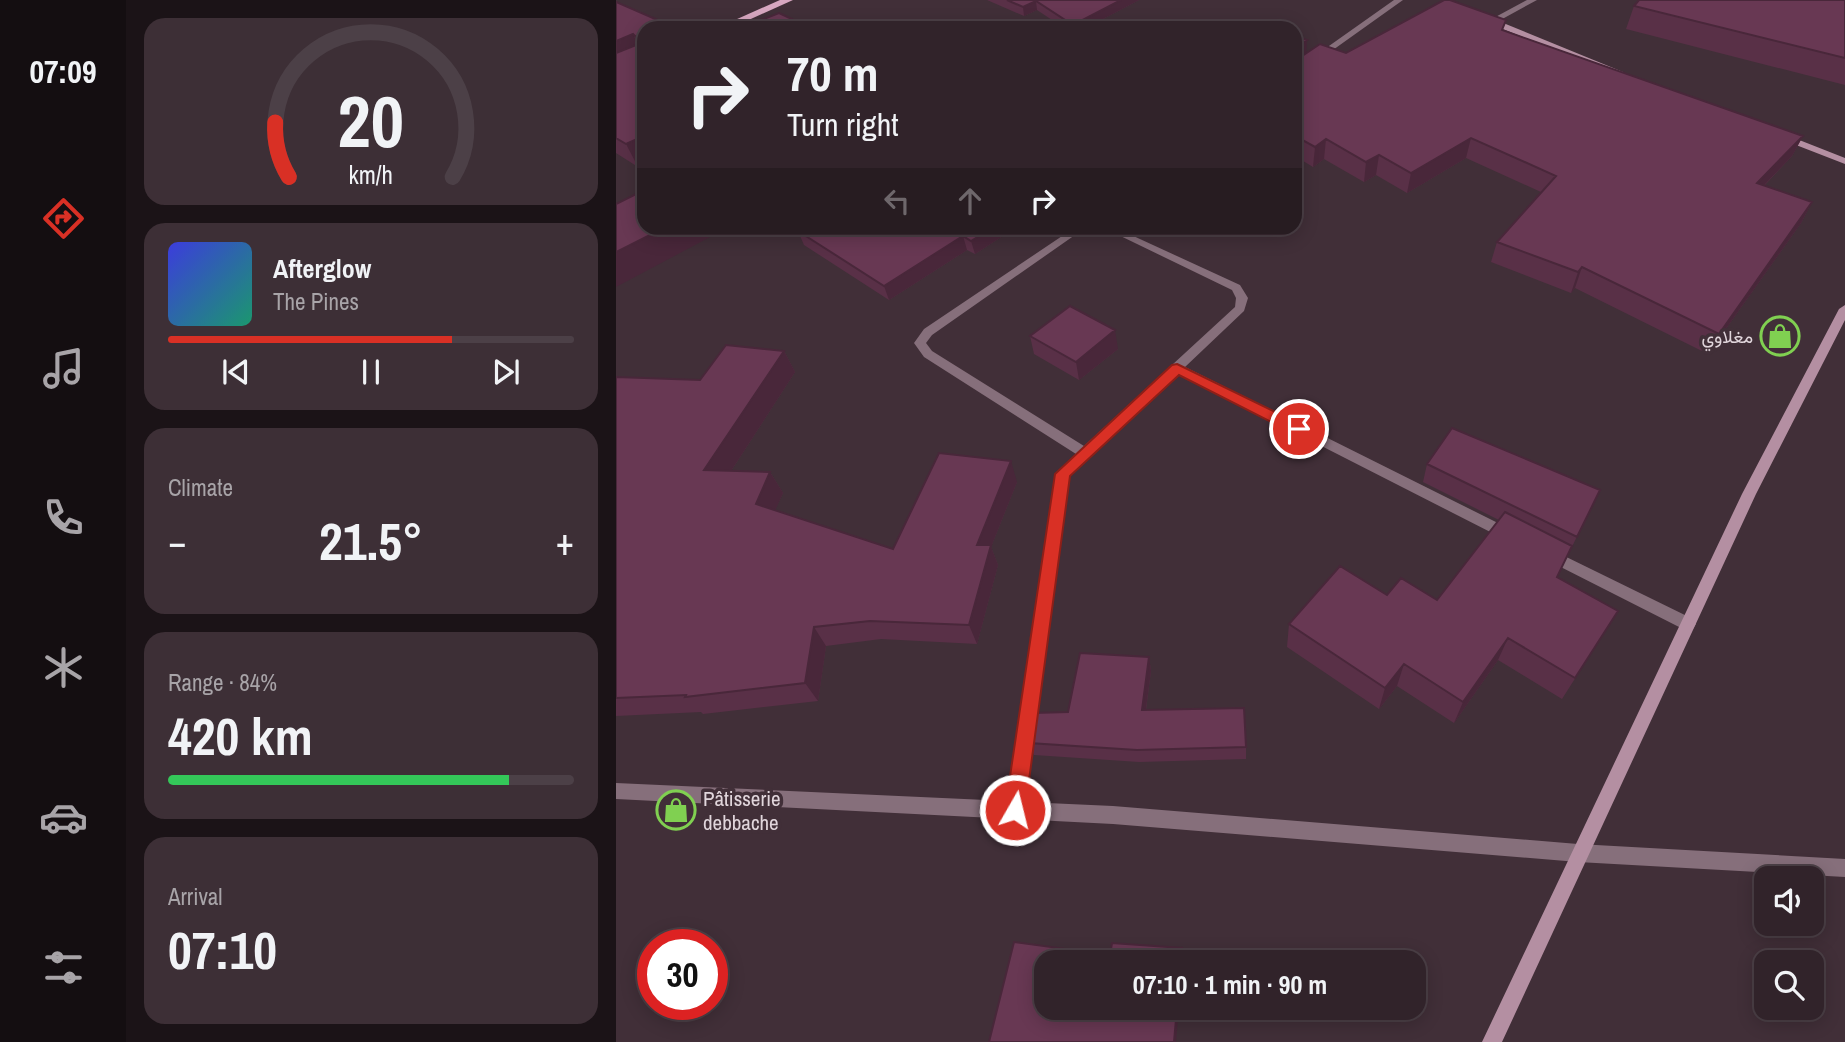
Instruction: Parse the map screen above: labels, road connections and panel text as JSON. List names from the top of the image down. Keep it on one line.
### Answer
{"places":{"shop":["مغلاوي","Pâtisserie debbache"]},"page":{"tabs":"07:09","turn":["70 m","Turn right"],"song":["Afterglow","The Pines"],"tile":["Climate",["Range · 84%","420 km"],["Arrival","07:10"]],"heat":["−","21.5°","+"],"limit":"30","trip":"07:10 · 1 min · 90 m","gauge":["20","km/h"]}}
